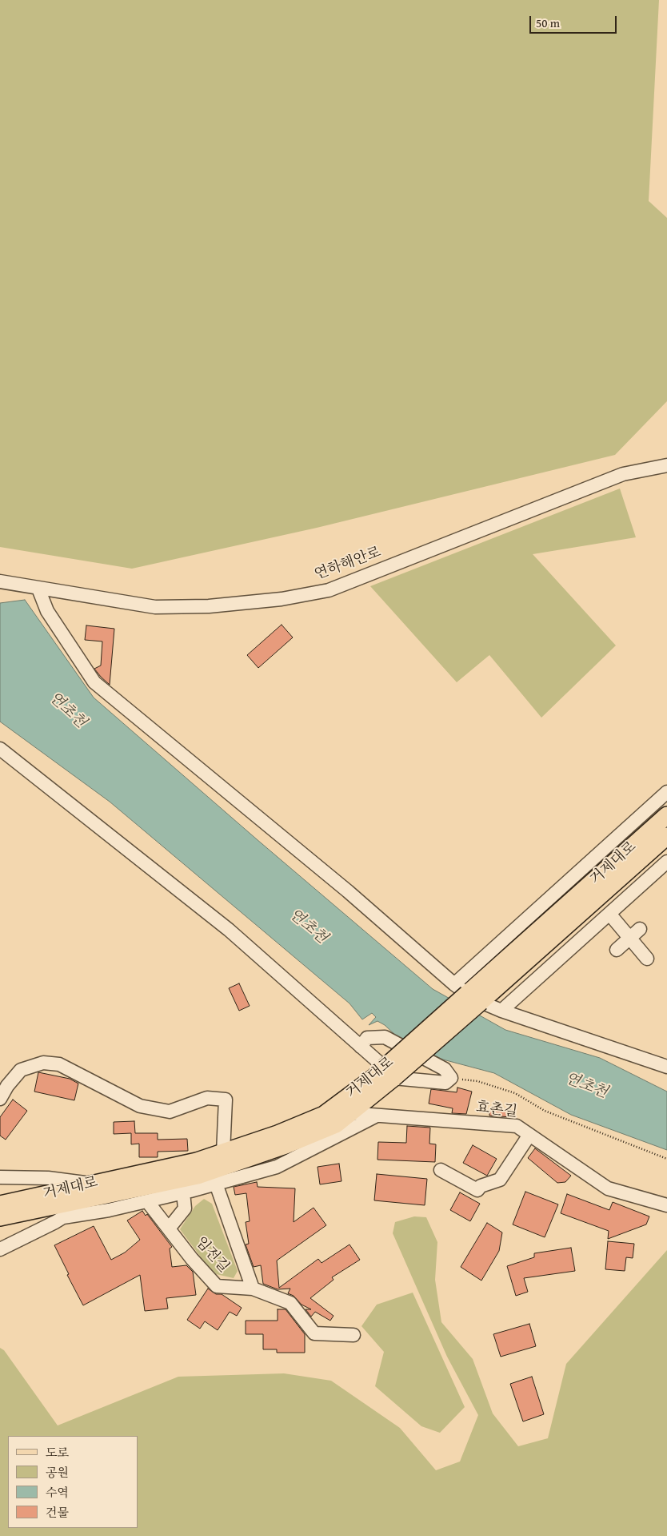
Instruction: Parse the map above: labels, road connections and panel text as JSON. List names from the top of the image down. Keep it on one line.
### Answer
{"streets":{"main road":["거제대로"],"street":["연하해안로","효촌길","임전길"]},"crossings":[["거제대로","효촌길"]],"water":["연초천"],"legend":["도로","공원","수역","건물"],"scale_bar":"50 m"}
